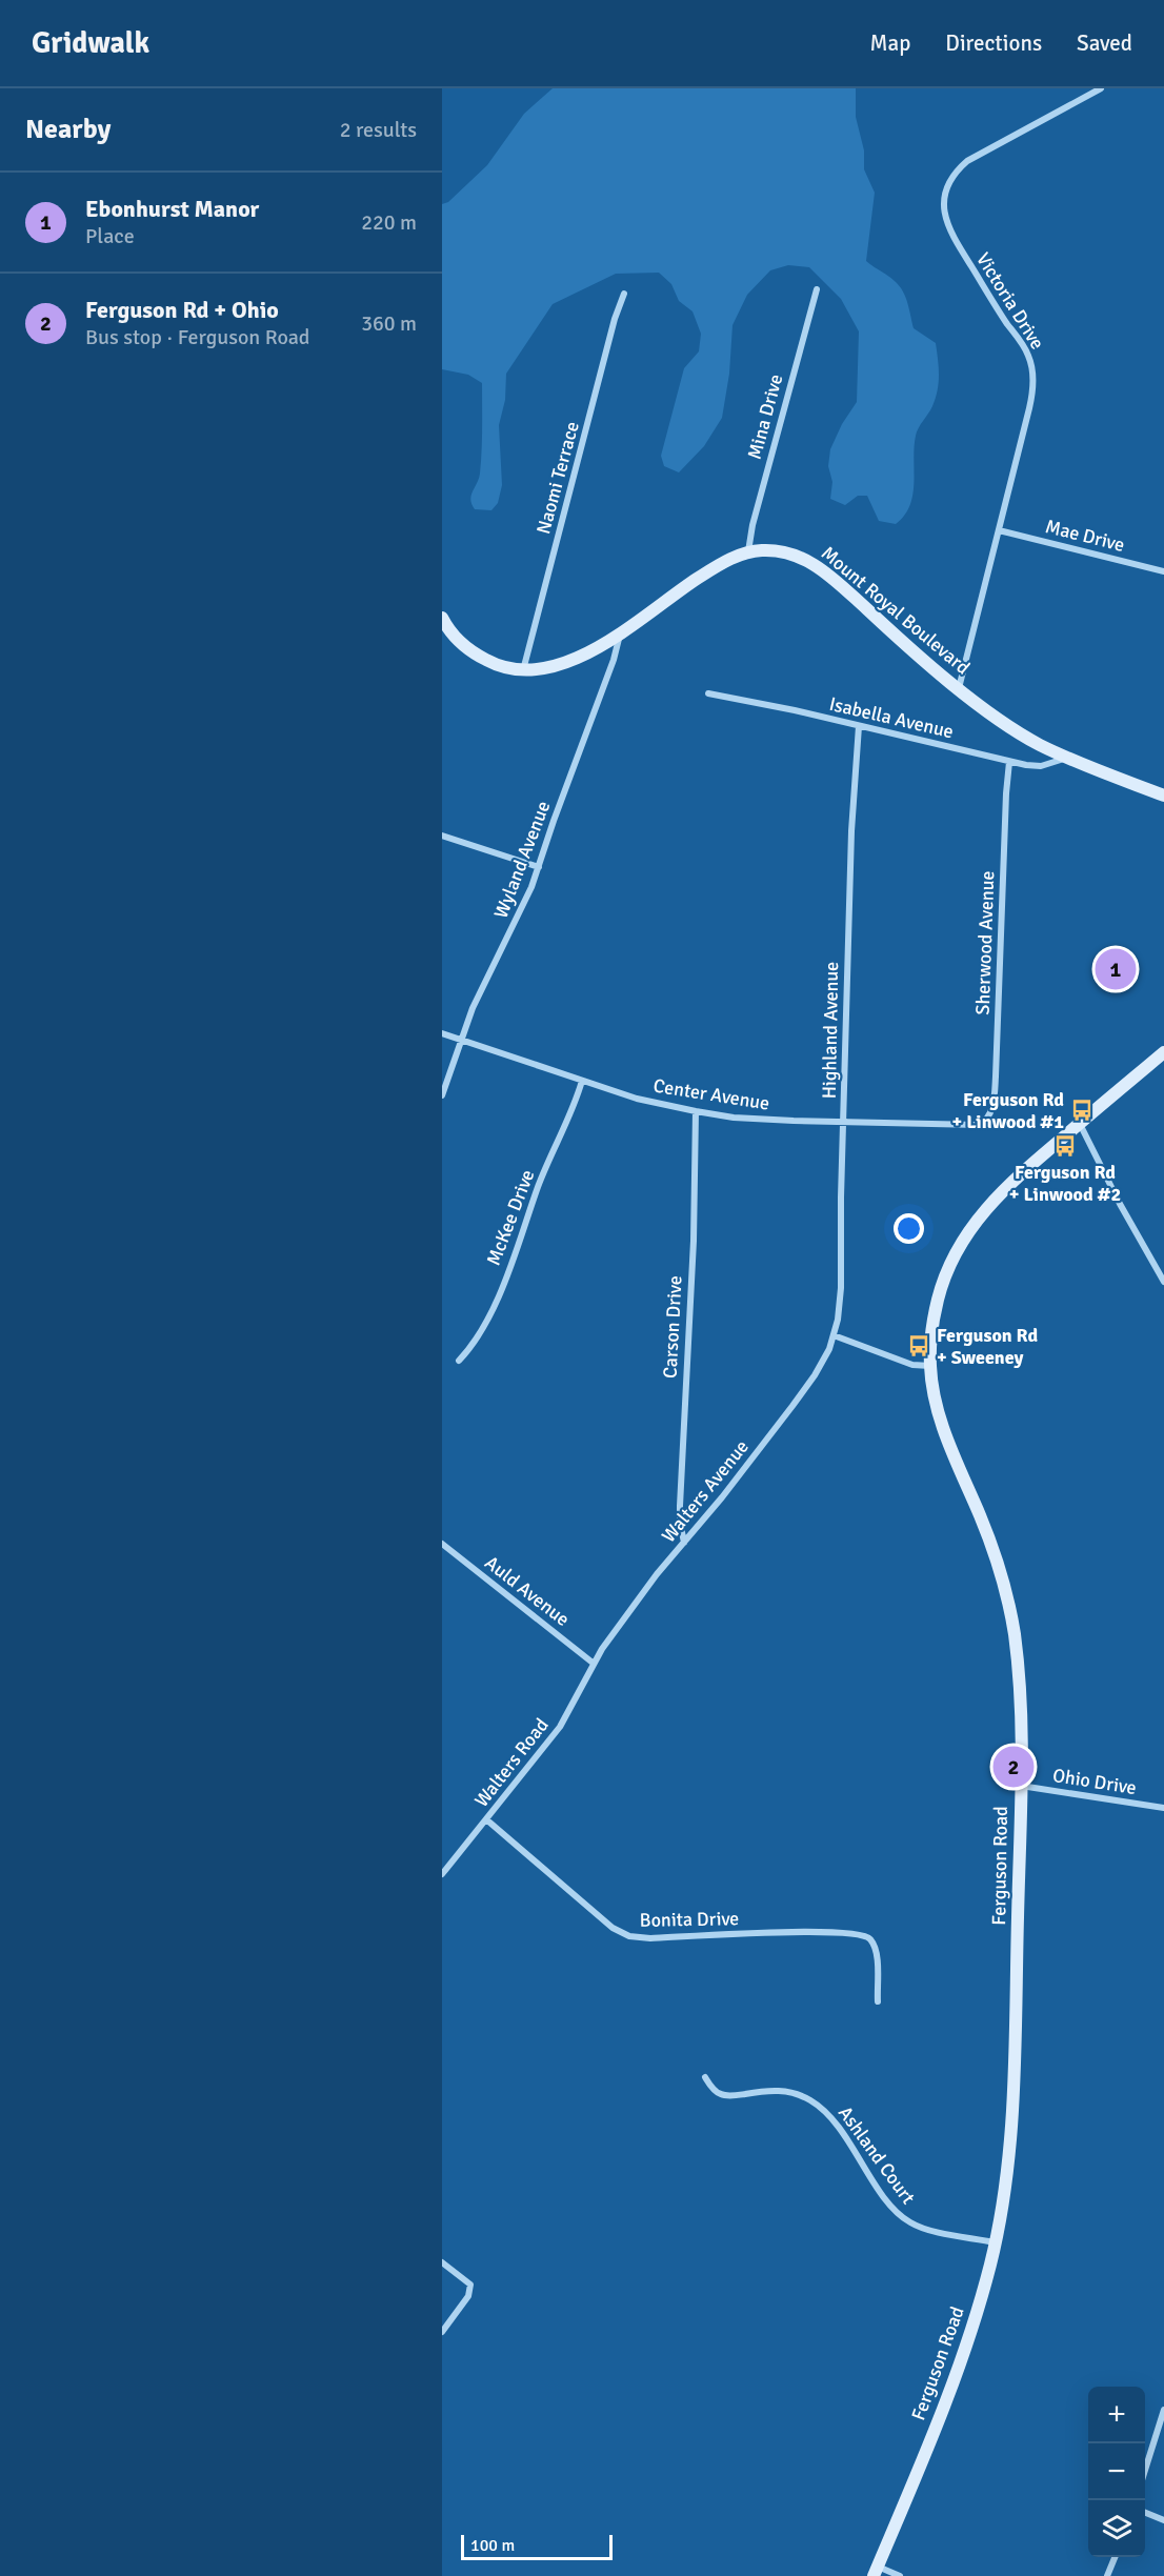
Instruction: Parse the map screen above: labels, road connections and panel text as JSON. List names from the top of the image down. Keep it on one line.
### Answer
{"streets":{"street":["Victoria Drive","Mina Drive","Naomi Terrace","Mae Drive","Mount Royal Boulevard","Isabella Avenue","Wyland Avenue","Sherwood Avenue","Highland Avenue","Center Avenue","McKee Drive","Carson Drive","Walters Avenue","Auld Avenue","Walters Road","Ohio Drive","Ferguson Road","Bonita Drive","Ashland Court"]},"crossings":[["Victoria Drive","Mae Drive"],["Victoria Drive","Mount Royal Boulevard"],["Mina Drive","Mount Royal Boulevard"],["Naomi Terrace","Mount Royal Boulevard"],["Mount Royal Boulevard","Isabella Avenue"],["Mount Royal Boulevard","Wyland Avenue"],["Isabella Avenue","Sherwood Avenue"],["Isabella Avenue","Highland Avenue"],["Wyland Avenue","Center Avenue"],["Sherwood Avenue","Center Avenue"],["Highland Avenue","Center Avenue"],["Highland Avenue","Walters Avenue"],["Center Avenue","McKee Drive"],["Center Avenue","Carson Drive"],["Carson Drive","Walters Avenue"],["Walters Avenue","Auld Avenue"],["Walters Avenue","Walters Road"],["Auld Avenue","Walters Road"],["Walters Road","Bonita Drive"],["Ohio Drive","Ferguson Road"],["Ferguson Road","Ashland Court"]],"places":{"bus stop":["Ferguson Rd + Linwood #1","Ferguson Rd + Linwood #2","Ferguson Rd + Sweeney"]},"scale_bar":"100 m","page":{"header":"Gridwalk","nav":["Map","Directions","Saved"],"heading":["Nearby","2 results"],"list":[{"mark":"1","name":"Ebonhurst Manor","note":"Place","value":"220 m"},{"mark":"2","name":"Ferguson Rd + Ohio","note":"Bus stop · Ferguson Road","value":"360 m"}],"pins":["1","2"],"map_buttons":["+","−"],"scale":"100 m"}}
